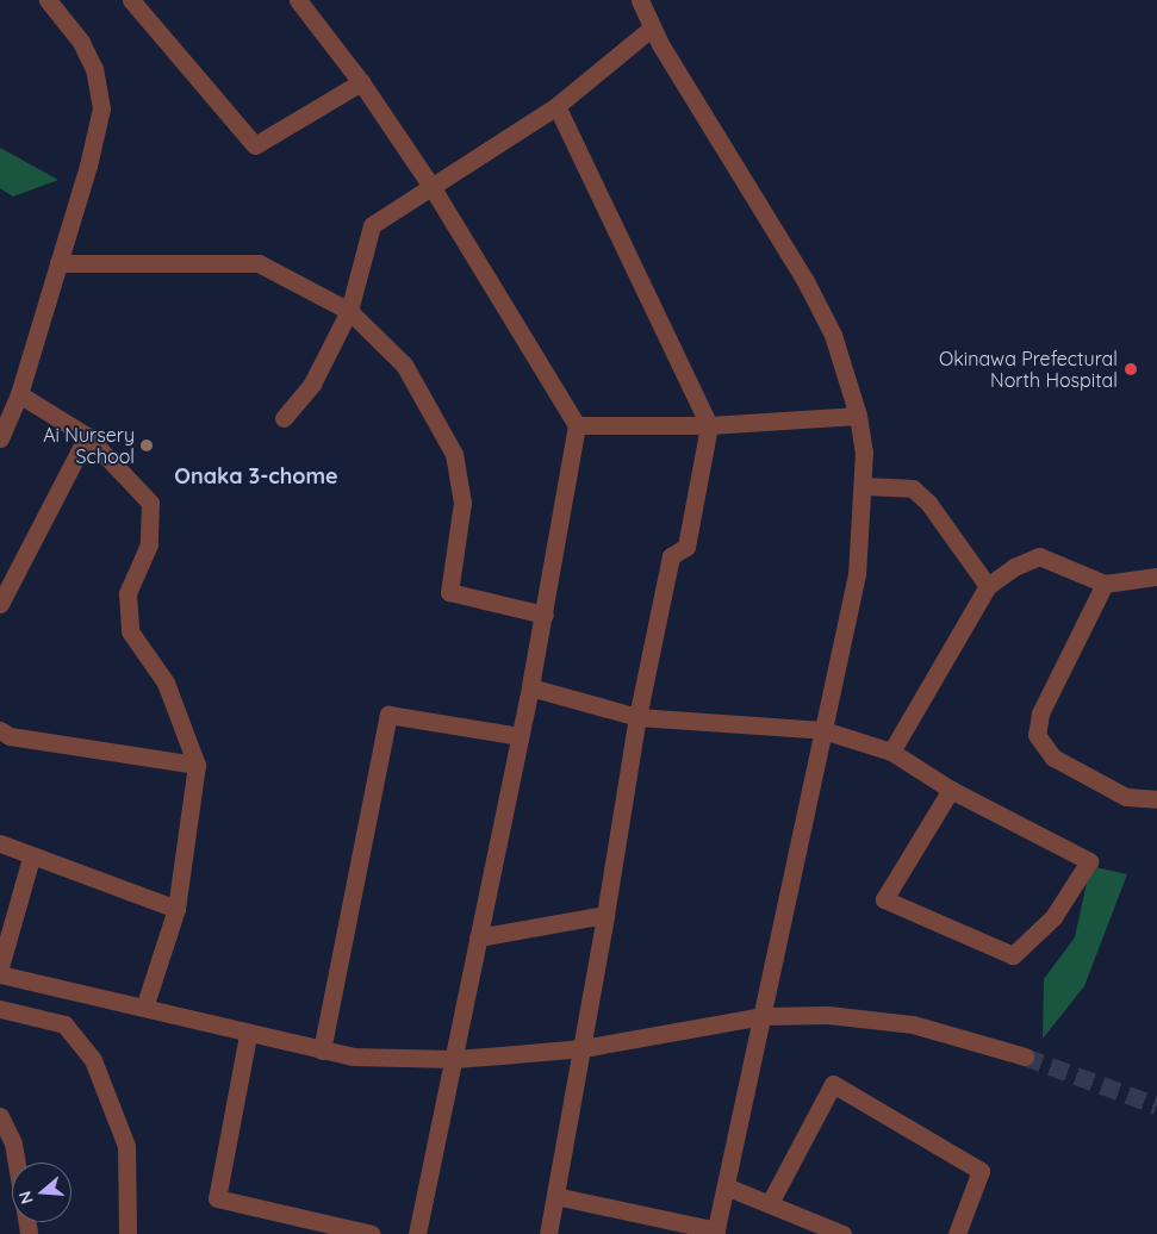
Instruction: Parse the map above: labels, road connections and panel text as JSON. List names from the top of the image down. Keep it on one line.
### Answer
{"districts":["Onaka 3-chome"],"places":["Okinawa Prefectural North Hospital","Ai Nursery School"],"north":"left"}
